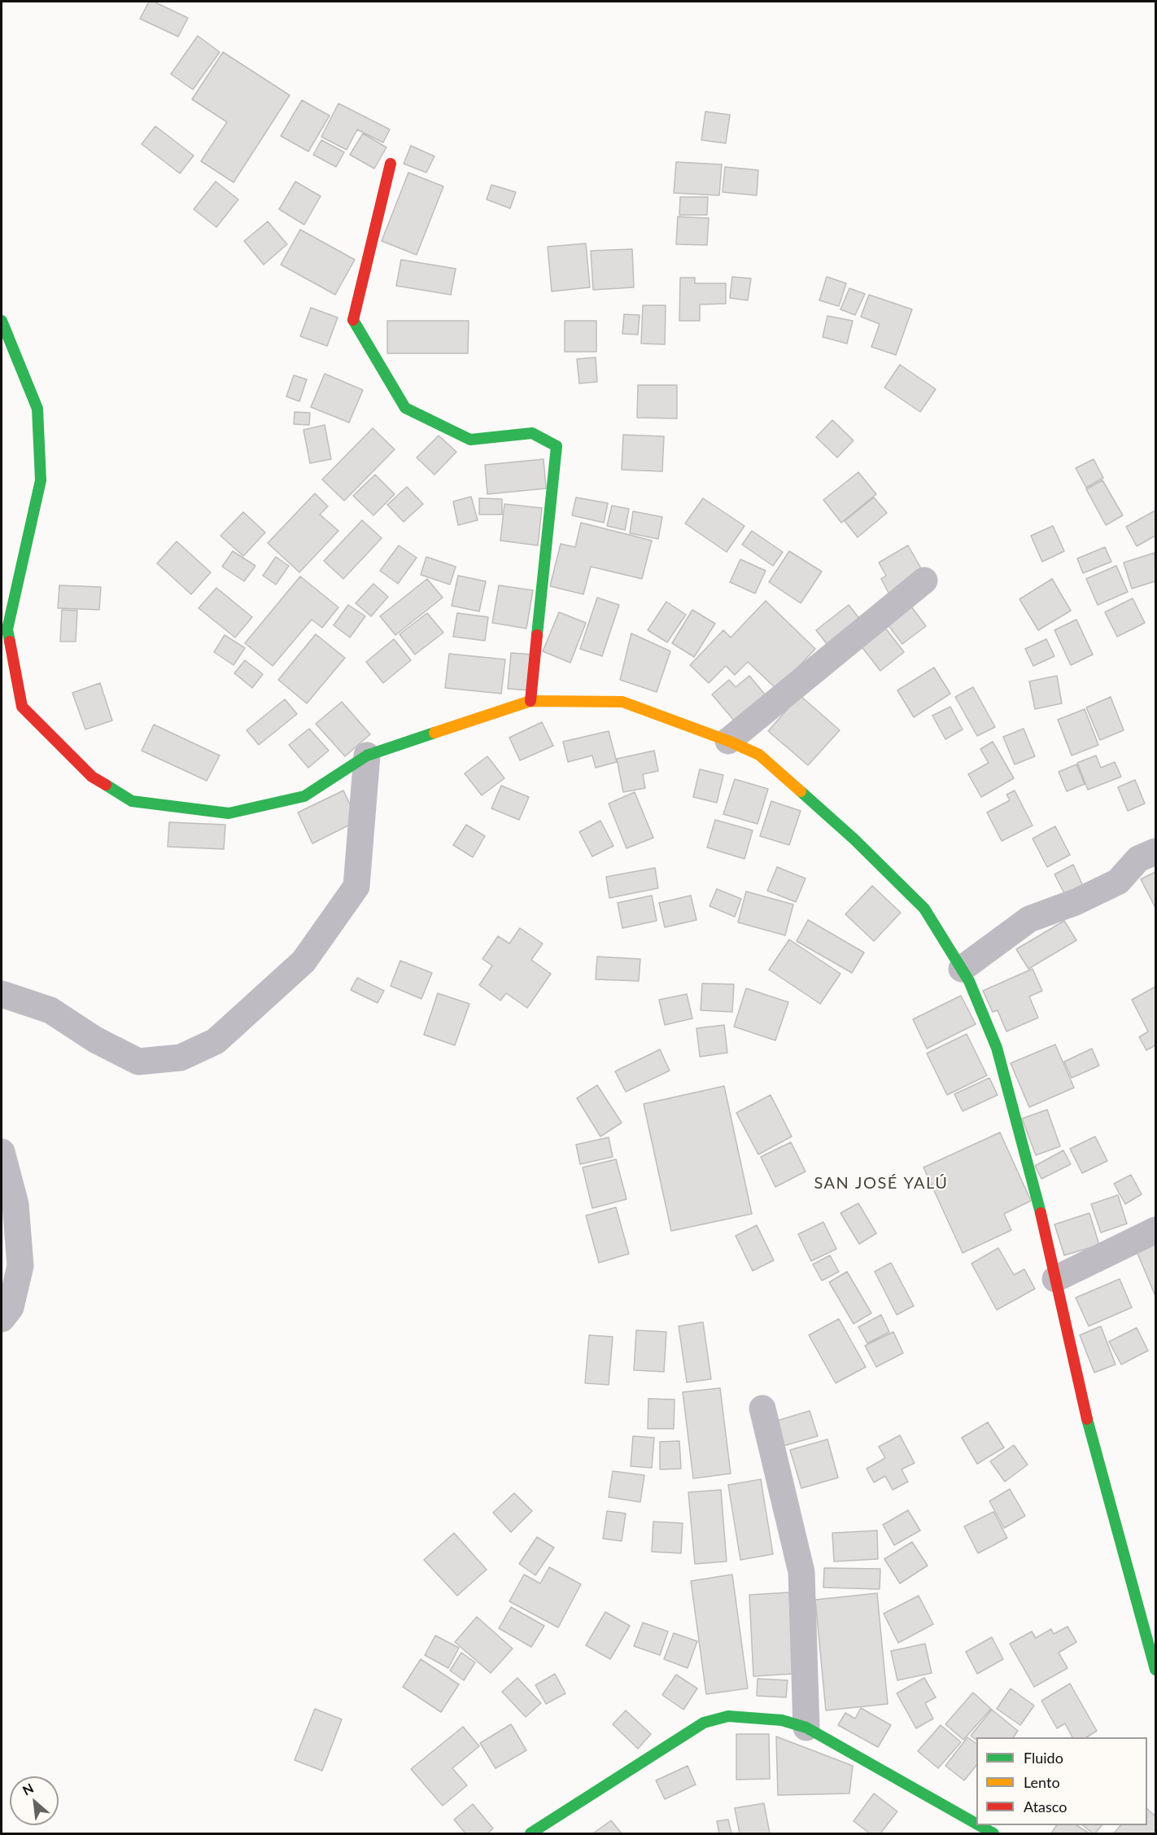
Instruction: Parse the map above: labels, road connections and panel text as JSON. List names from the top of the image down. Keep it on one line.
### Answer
{"districts":["SAN JOSÉ YALÚ"],"legend":["Fluido","Lento","Atasco"],"north":"top left"}
